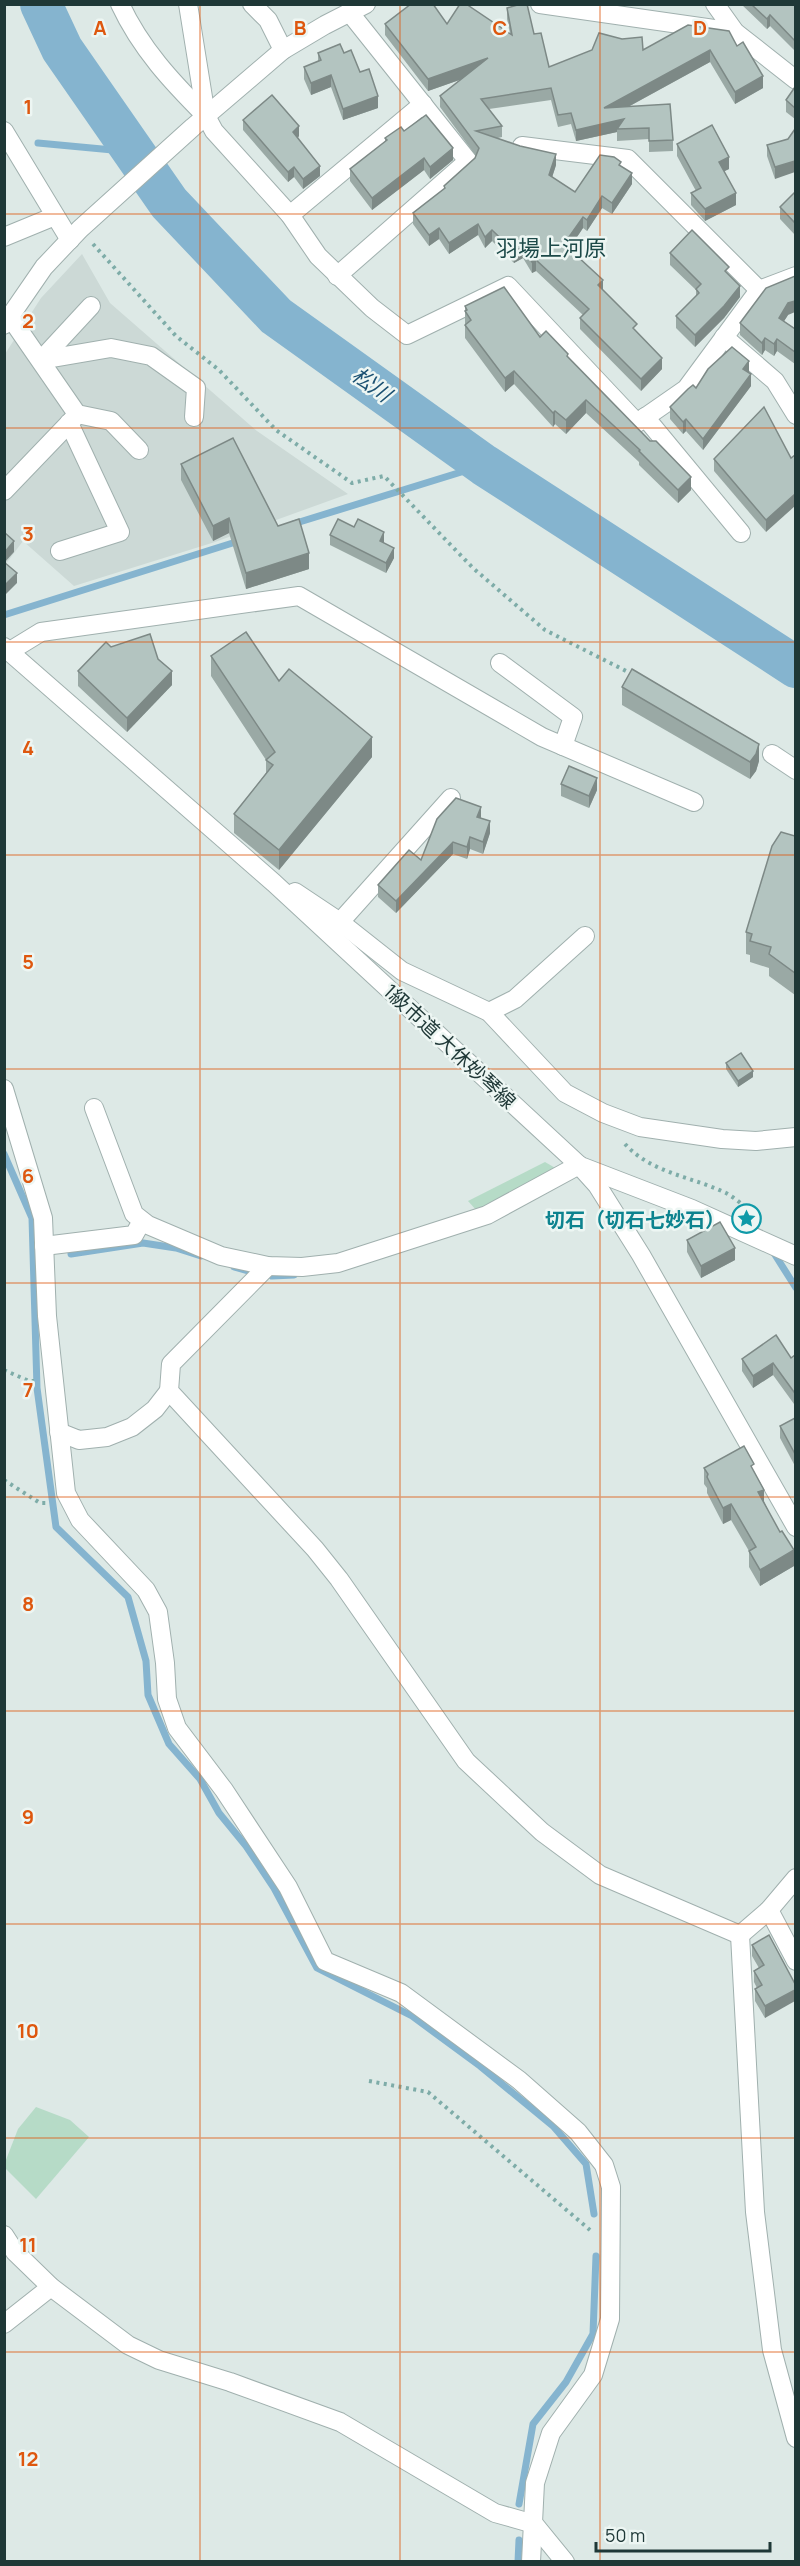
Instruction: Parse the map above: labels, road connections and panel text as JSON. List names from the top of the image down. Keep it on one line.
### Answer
{"streets":{"street":["1級市道 大休妙琴線"]},"districts":["羽場上河原"],"water":["松川"],"places":{"place":["切石（切石七妙石）"]},"scale_bar":"50 m","grid":{"columns":["A","B","C","D"],"rows":["1","2","3","4","5","6","7","8","9","10","11","12"]}}
